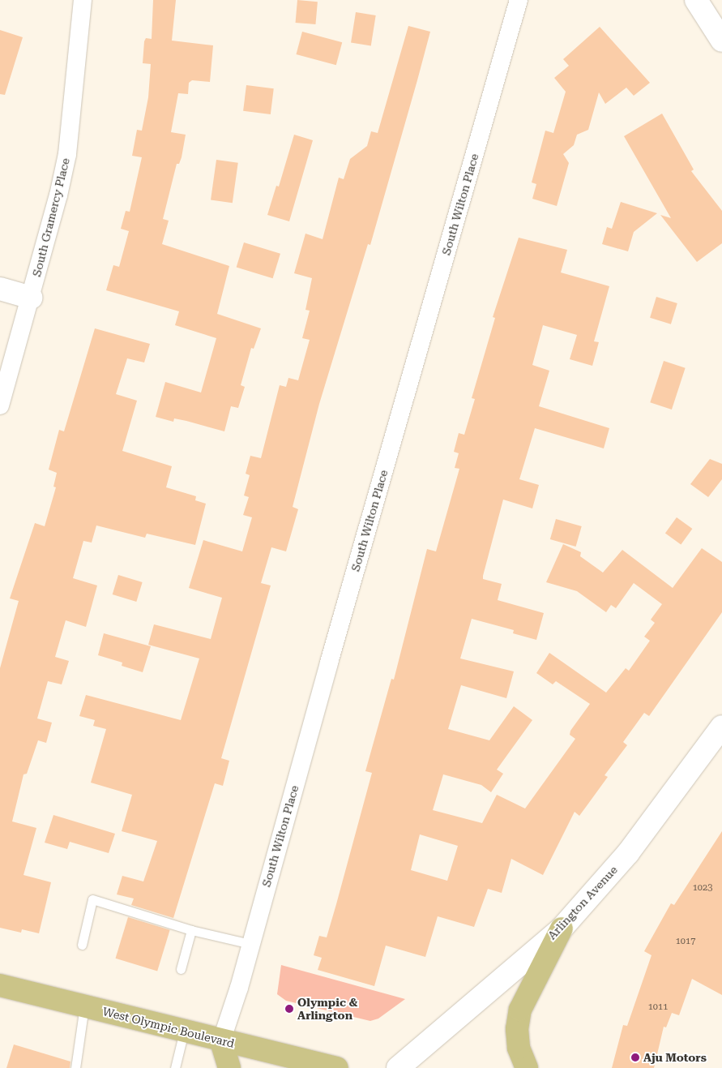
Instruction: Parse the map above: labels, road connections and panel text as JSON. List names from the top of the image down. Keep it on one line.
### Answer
{"streets":{"main road":["Arlington Avenue","West Olympic Boulevard"],"street":["South Wilton Place","South Gramercy Place"]},"crossings":[["South Wilton Place","West Olympic Boulevard"]],"places":["Olympic & Arlington","Aju Motors"],"house_numbers":["1023","1017","1011"]}
